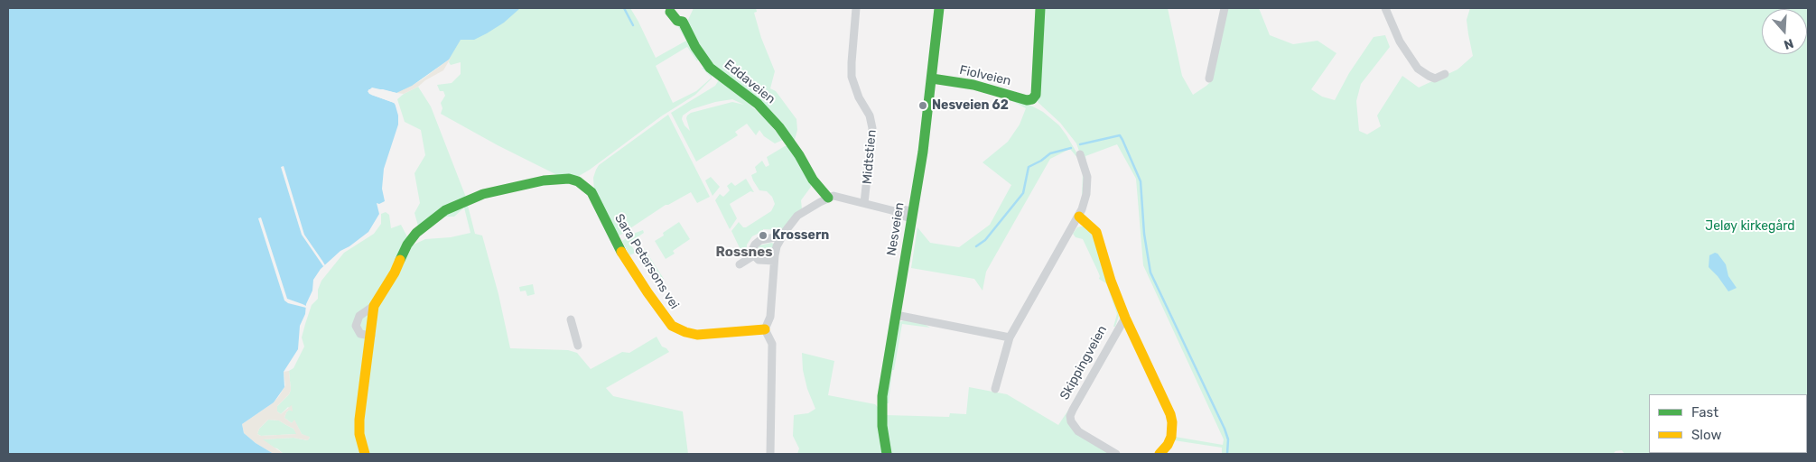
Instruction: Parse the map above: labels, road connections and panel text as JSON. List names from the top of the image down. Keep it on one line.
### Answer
{"streets":{"street":["Fiolveien","Eddaveien","Midtstien","Nesveien","Sara Petersons vei","Skippingveien"]},"crossings":[["Fiolveien","Nesveien"]],"districts":["Rossnes"],"parks":["Jeløy kirkegård"],"places":["Nesveien 62","Krossern"],"legend":["Fast","Slow"],"north":"bottom"}
